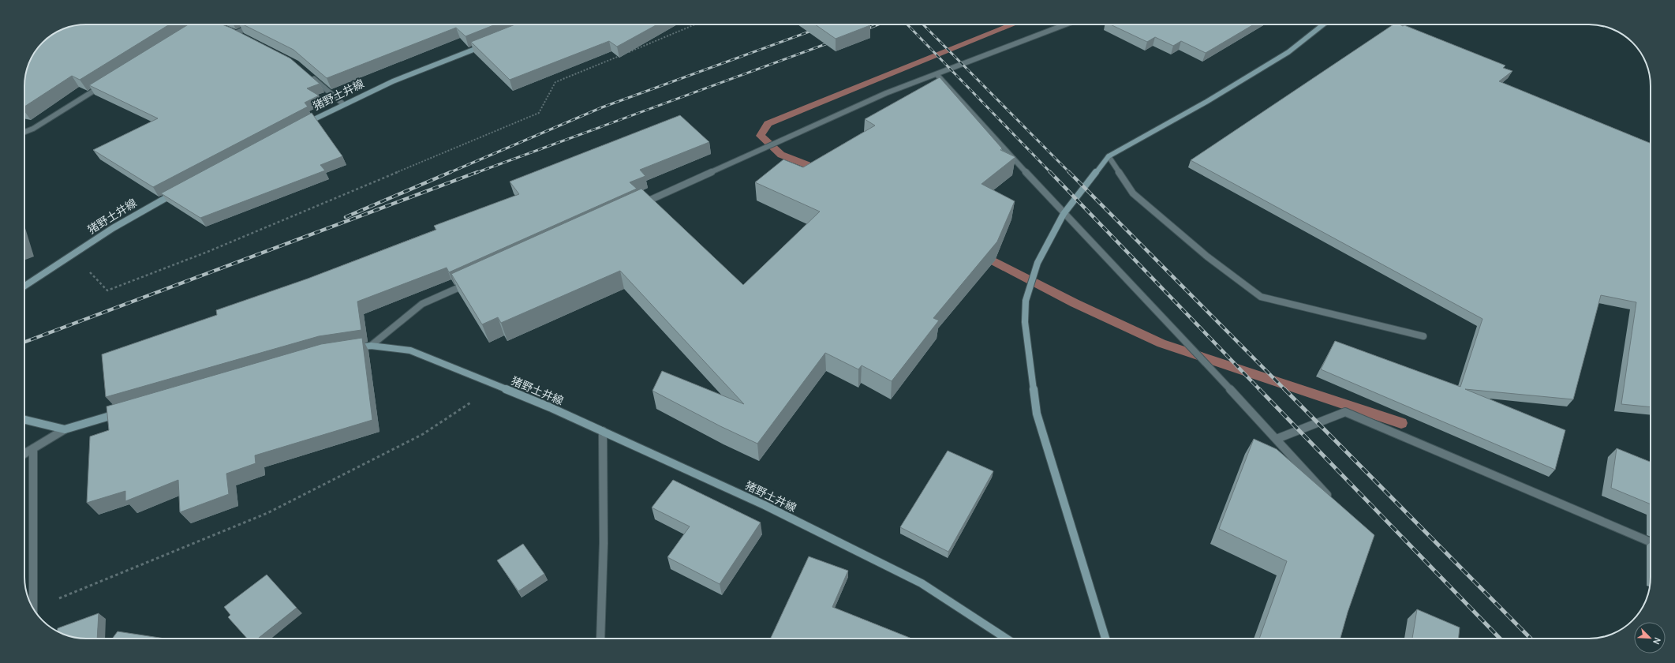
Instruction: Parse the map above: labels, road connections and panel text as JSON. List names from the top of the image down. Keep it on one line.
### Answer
{"streets":{"main road":["猪野土井線"]},"north":"bottom right"}
